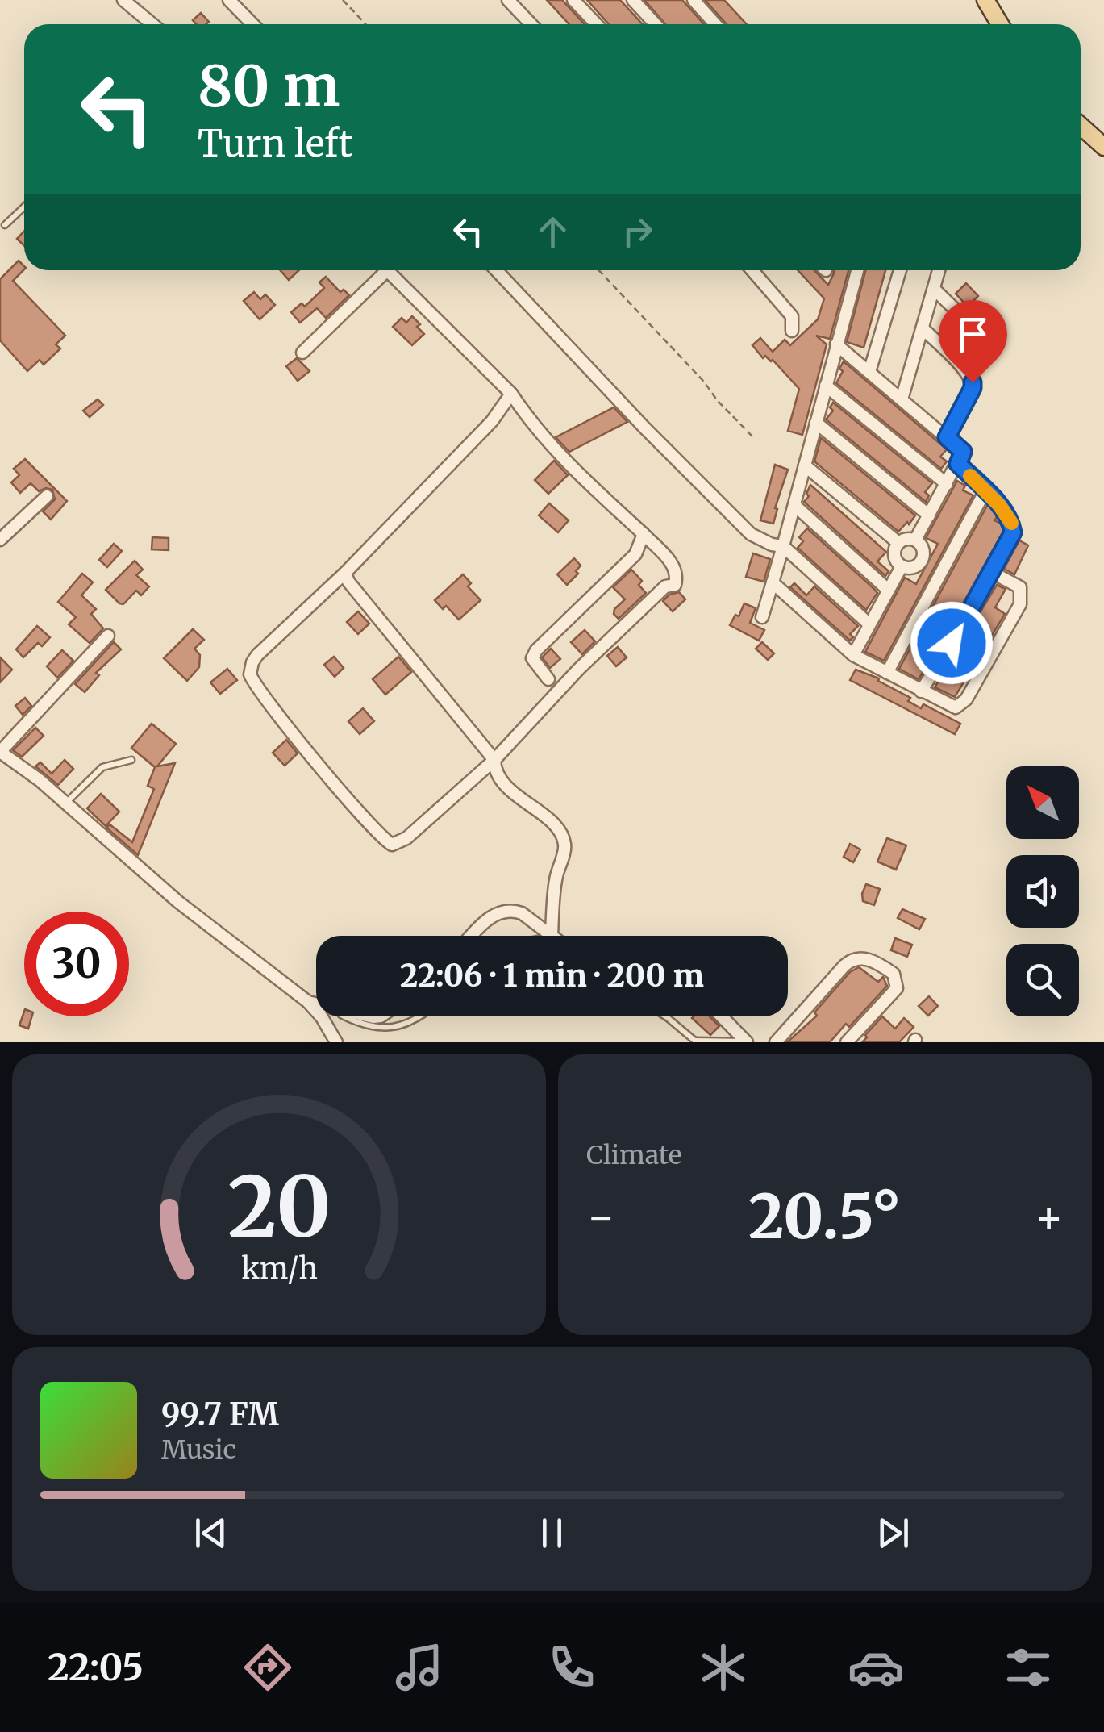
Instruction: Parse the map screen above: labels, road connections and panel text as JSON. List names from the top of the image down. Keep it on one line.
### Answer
{"north":"top left","page":{"turn":["80 m","Turn left"],"limit":"30","trip":"22:06 · 1 min · 200 m","tile":"Climate","heat":["−","20.5°","+"],"song":["99.7 FM","Music"],"tabs":"22:05","gauge":["20","km/h"]}}
